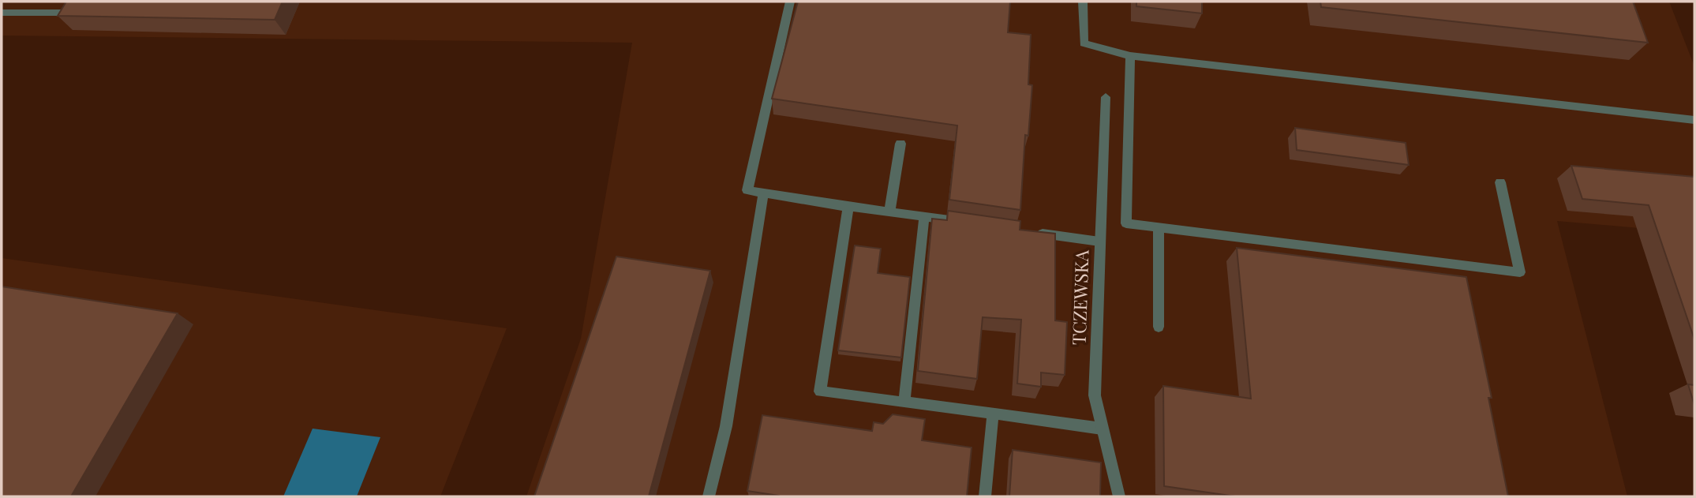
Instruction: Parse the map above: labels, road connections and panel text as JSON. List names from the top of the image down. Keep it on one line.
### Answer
{"streets":{"street":["TCZEWSKA"]}}
